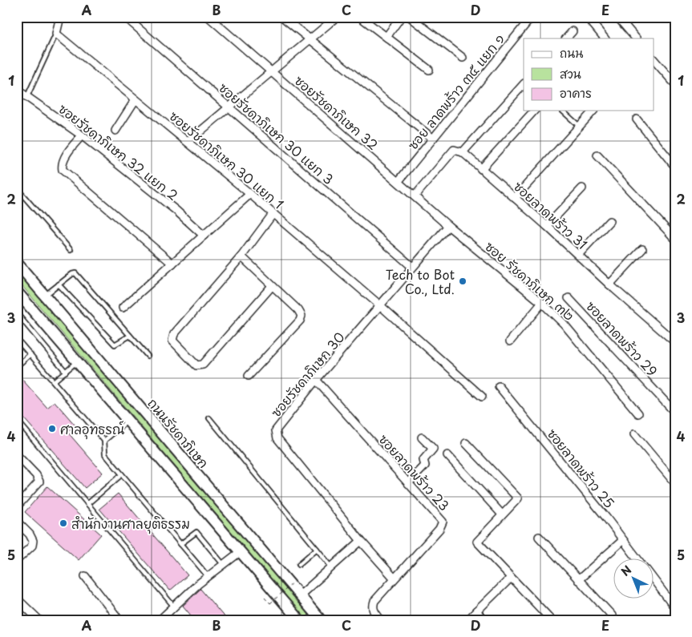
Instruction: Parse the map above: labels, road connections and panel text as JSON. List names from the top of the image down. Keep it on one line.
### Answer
{"streets":{"main road":["ถนนรัชดาภิเษก"],"street":["ซอย ลาดพร้าว ๓๕ แยก ๑","ซอยรัชดาภิเษก 32","ซอยรัชดาภิเษก 30 แยก 3","ซอยรัชดาภิเษก 32 แยก 2","ซอยรัชดาภิเษก 30 แยก 1","ซอยลาดพร้าว 31","ซอย รัชดาภิเษก ๓๒","ซอยลาดพร้าว 29","ซอยรัชดาภิเษก 30","ซอยลาดพร้าว 25","ซอยลาดพร้าว 23"]},"crossings":[["ซอย ลาดพร้าว ๓๕ แยก ๑","ซอยรัชดาภิเษก 32"],["ซอยรัชดาภิเษก 32","ซอย รัชดาภิเษก ๓๒"],["ซอยรัชดาภิเษก 32","ซอยรัชดาภิเษก 30"],["ซอยรัชดาภิเษก 30 แยก 3","ซอยรัชดาภิเษก 30"],["ซอยรัชดาภิเษก 30 แยก 1","ซอยรัชดาภิเษก 30"],["ซอย รัชดาภิเษก ๓๒","ซอยรัชดาภิเษก 30"],["ซอยรัชดาภิเษก 30","ซอยลาดพร้าว 23"]],"places":["Tech to Bot Co., Ltd.","ศาลอุทธรณ์","สำนักงานศาลยุติธรรม"],"legend":["ถนน","สวน","อาคาร"],"north":"top left","grid":{"columns":["A","B","C","D","E"],"rows":["1","2","3","4","5"]}}
